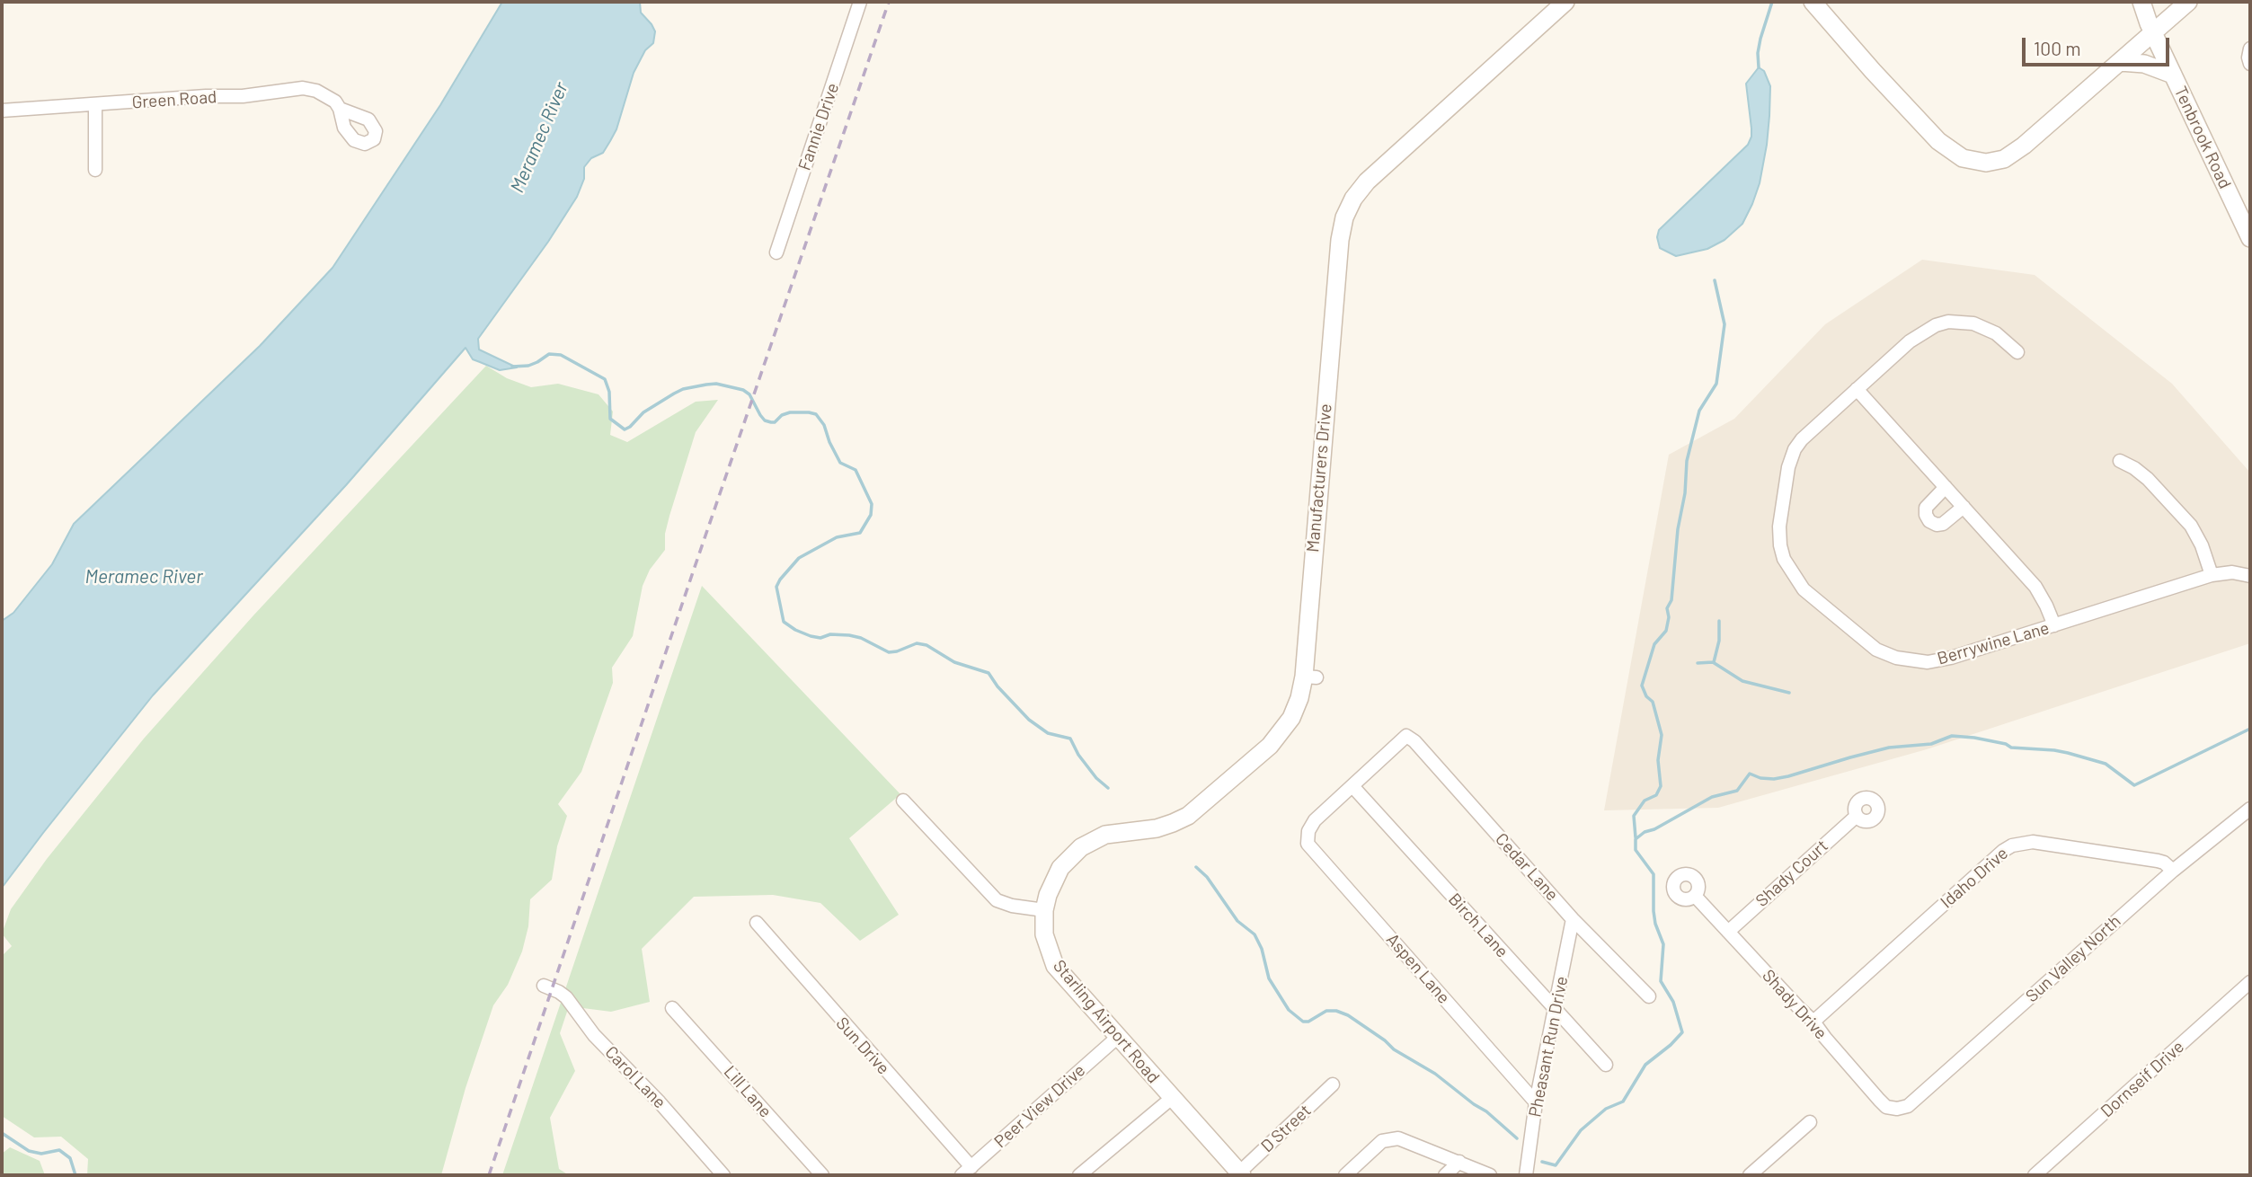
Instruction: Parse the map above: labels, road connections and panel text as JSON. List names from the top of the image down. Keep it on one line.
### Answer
{"streets":{"street":["Green Road","Fannie Drive","Tenbrook Road","Manufacturers Drive","Berrywine Lane","Cedar Lane","Shady Court","Idaho Drive","Birch Lane","Sun Valley North","Aspen Lane","Shady Drive","Starling Airport Road","Sun Drive","Pheasant Run Drive","Carol Lane","Dornseif Drive","Lill Lane","Peer View Drive","D Street"]},"crossings":[["Manufacturers Drive","Starling Airport Road"],["Cedar Lane","Birch Lane"],["Cedar Lane","Aspen Lane"],["Cedar Lane","Pheasant Run Drive"],["Shady Court","Shady Drive"],["Idaho Drive","Sun Valley North"],["Idaho Drive","Shady Drive"],["Birch Lane","Aspen Lane"],["Birch Lane","Pheasant Run Drive"],["Sun Valley North","Shady Drive"],["Aspen Lane","Pheasant Run Drive"],["Starling Airport Road","Peer View Drive"],["Starling Airport Road","D Street"],["Sun Drive","Peer View Drive"]],"water":["Meramec River"],"scale_bar":"100 m"}
